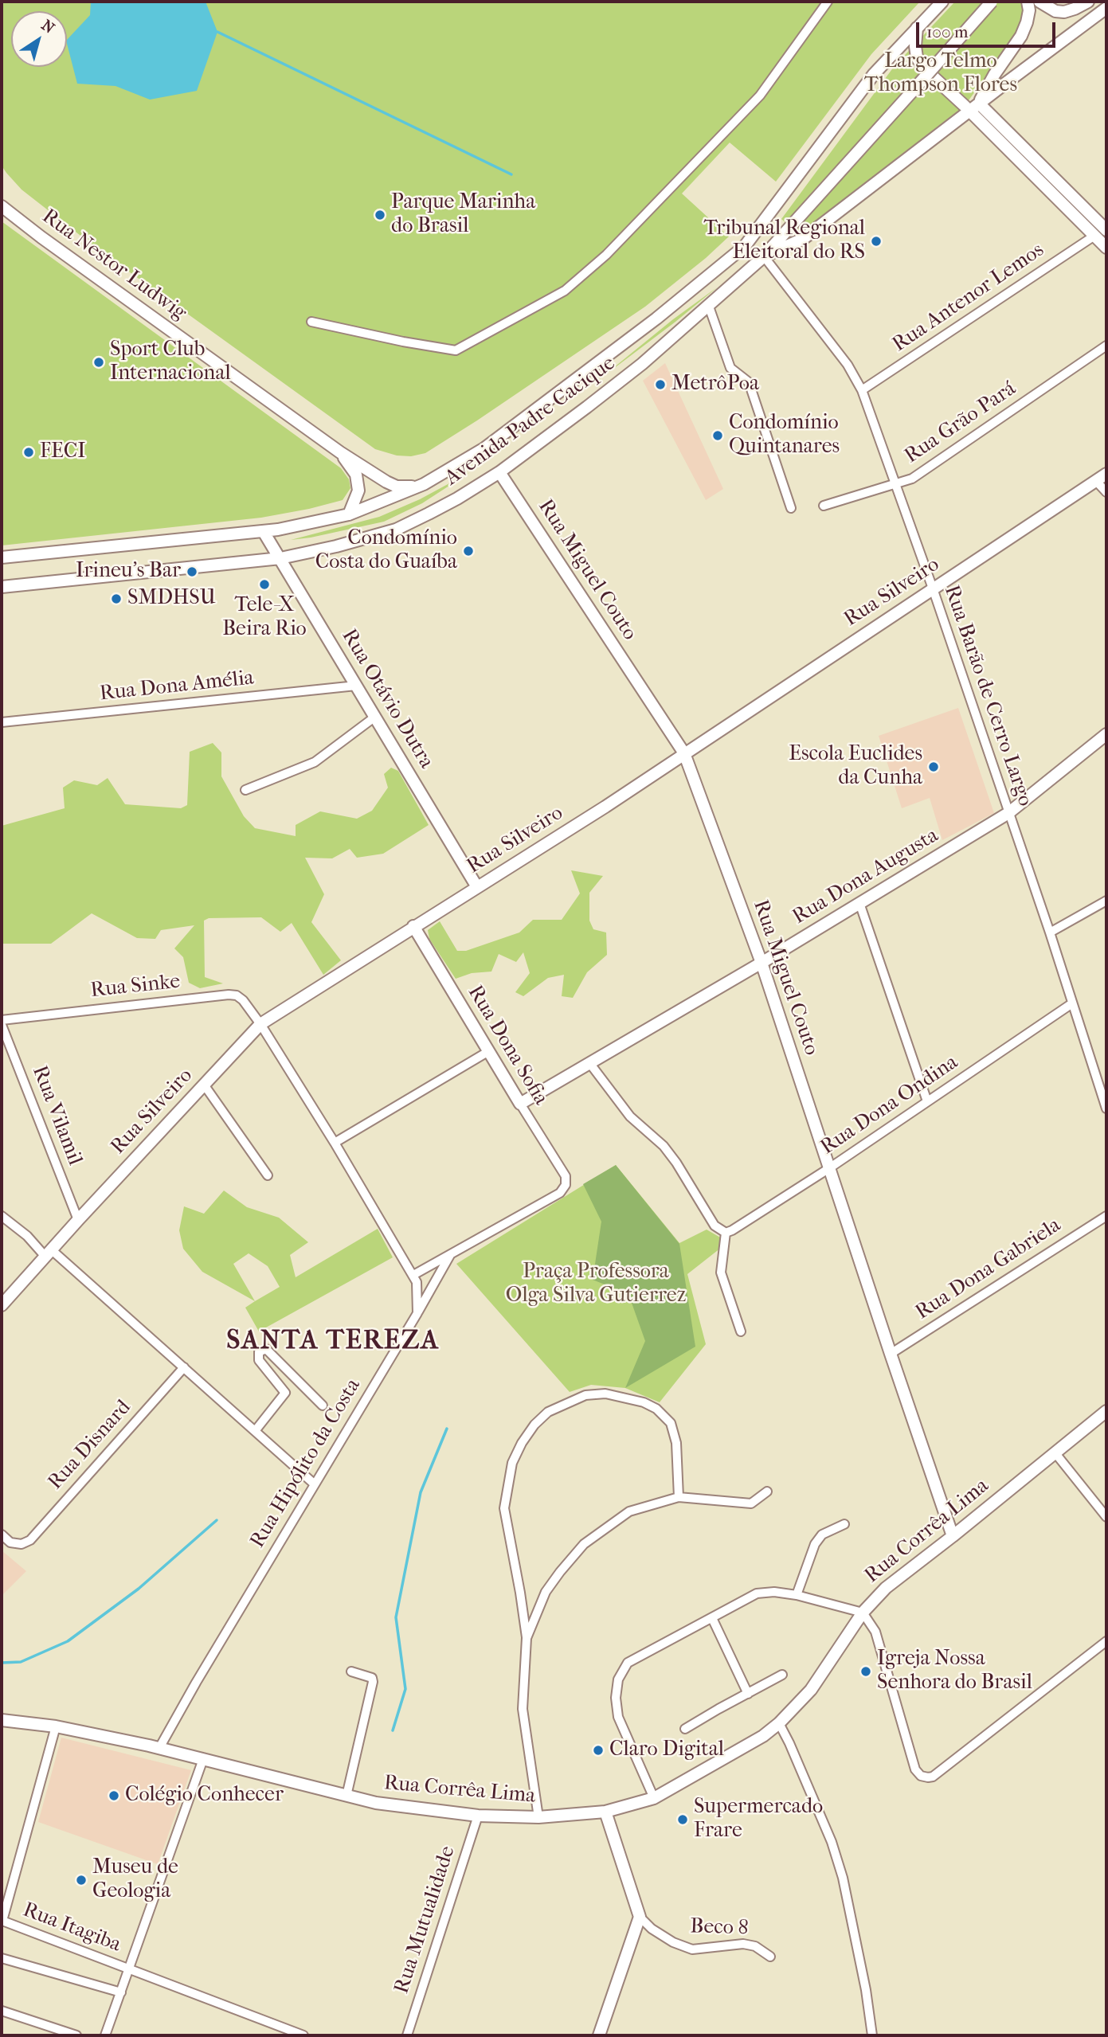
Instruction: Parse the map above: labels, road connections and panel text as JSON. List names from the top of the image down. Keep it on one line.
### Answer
{"streets":{"street":["Rua Nestor Ludwig","Rua Antenor Lemos","Avenida Padre Cacique","Rua Grão Pará","Rua Miguel Couto","Rua Silveiro","Rua Dona Amélia","Rua Barão de Cerro Largo","Rua Otávio Dutra","Rua Dona Augusta","Rua Sinke","Rua Dona Sofia","Rua Dona Ondina","Rua Vilamil","Rua Dona Gabriela","Rua Disnard","Rua Hipólito da Costa","Rua Corrêa Lima","Rua Mutualidade","Rua Itagiba","Beco 8"]},"crossings":[["Rua Nestor Ludwig","Avenida Padre Cacique"],["Rua Antenor Lemos","Rua Barão de Cerro Largo"],["Avenida Padre Cacique","Rua Miguel Couto"],["Avenida Padre Cacique","Rua Barão de Cerro Largo"],["Avenida Padre Cacique","Rua Otávio Dutra"],["Rua Grão Pará","Rua Barão de Cerro Largo"],["Rua Miguel Couto","Rua Silveiro"],["Rua Miguel Couto","Rua Dona Augusta"],["Rua Miguel Couto","Rua Dona Ondina"],["Rua Miguel Couto","Rua Dona Gabriela"],["Rua Miguel Couto","Rua Corrêa Lima"],["Rua Silveiro","Rua Barão de Cerro Largo"],["Rua Silveiro","Rua Otávio Dutra"],["Rua Silveiro","Rua Sinke"],["Rua Silveiro","Rua Dona Sofia"],["Rua Silveiro","Rua Vilamil"],["Rua Dona Amélia","Rua Otávio Dutra"],["Rua Barão de Cerro Largo","Rua Dona Augusta"],["Rua Barão de Cerro Largo","Rua Dona Ondina"],["Rua Dona Augusta","Rua Dona Sofia"],["Rua Dona Sofia","Rua Hipólito da Costa"],["Rua Hipólito da Costa","Rua Corrêa Lima"],["Rua Corrêa Lima","Rua Mutualidade"],["Rua Corrêa Lima","Rua Itagiba"]],"districts":["SANTA TEREZA"],"parks":["Largo Telmo Thompson Flores","Praça Professora Olga Silva Gutierrez"],"places":["Parque Marinha do Brasil","Tribunal Regional Eleitoral do RS","Sport Club Internacional","MetrôPoa","Condomínio Quintanares","FECI","Condomínio Costa do Guaíba","Irineu's Bar","Tele-X Beira Rio","SMDHSU","Escola Euclides da Cunha","Igreja Nossa Senhora do Brasil","Claro Digital","Colégio Conhecer","Supermercado Frare","Museu de Geologia"],"scale_bar":"100 m","north":"top right"}
